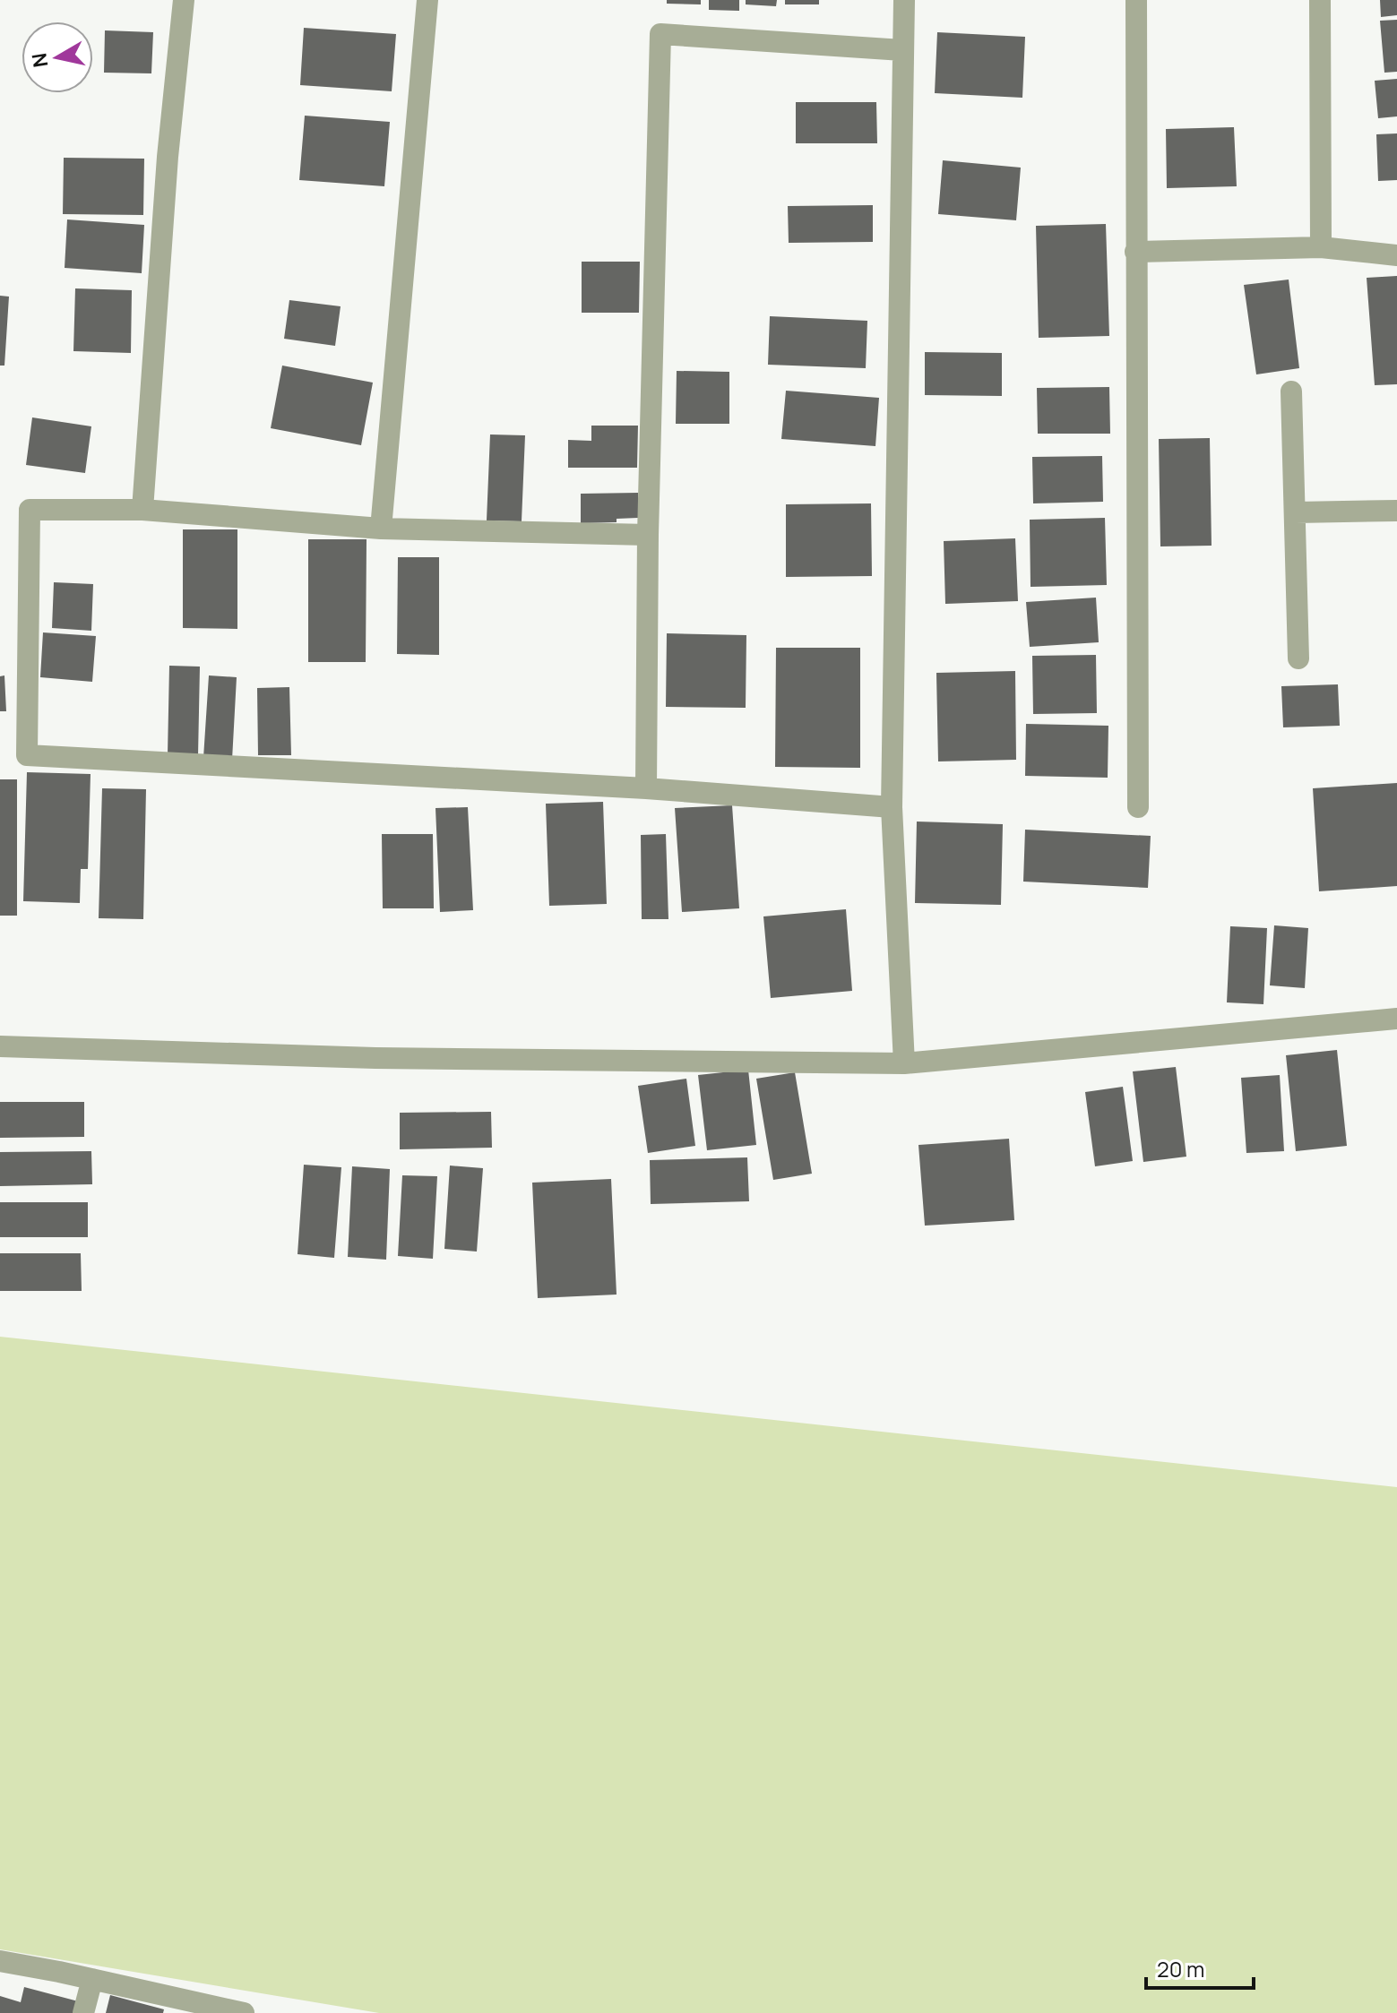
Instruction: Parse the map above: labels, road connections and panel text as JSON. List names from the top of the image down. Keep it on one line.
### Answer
{"scale_bar":"20 m","north":"left"}
